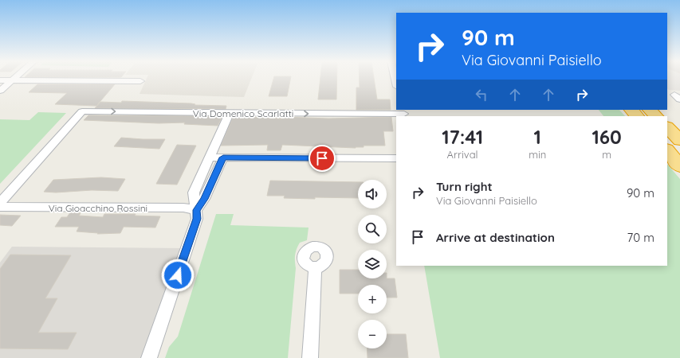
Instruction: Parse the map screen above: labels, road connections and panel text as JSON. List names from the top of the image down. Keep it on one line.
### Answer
{"streets":{"street":["Via Domenico Scarlatti","Via Gioacchino Rossini"]},"page":{"turn":["90 m","Via Giovanni Paisiello"],"eta":["17:41","Arrival","1","min","160","m"],"list":[{"name":"Turn right","note":"Via Giovanni Paisiello","value":"90 m"},{"name":"Arrive at destination","value":"70 m"}],"map_buttons":["+","−"]}}
